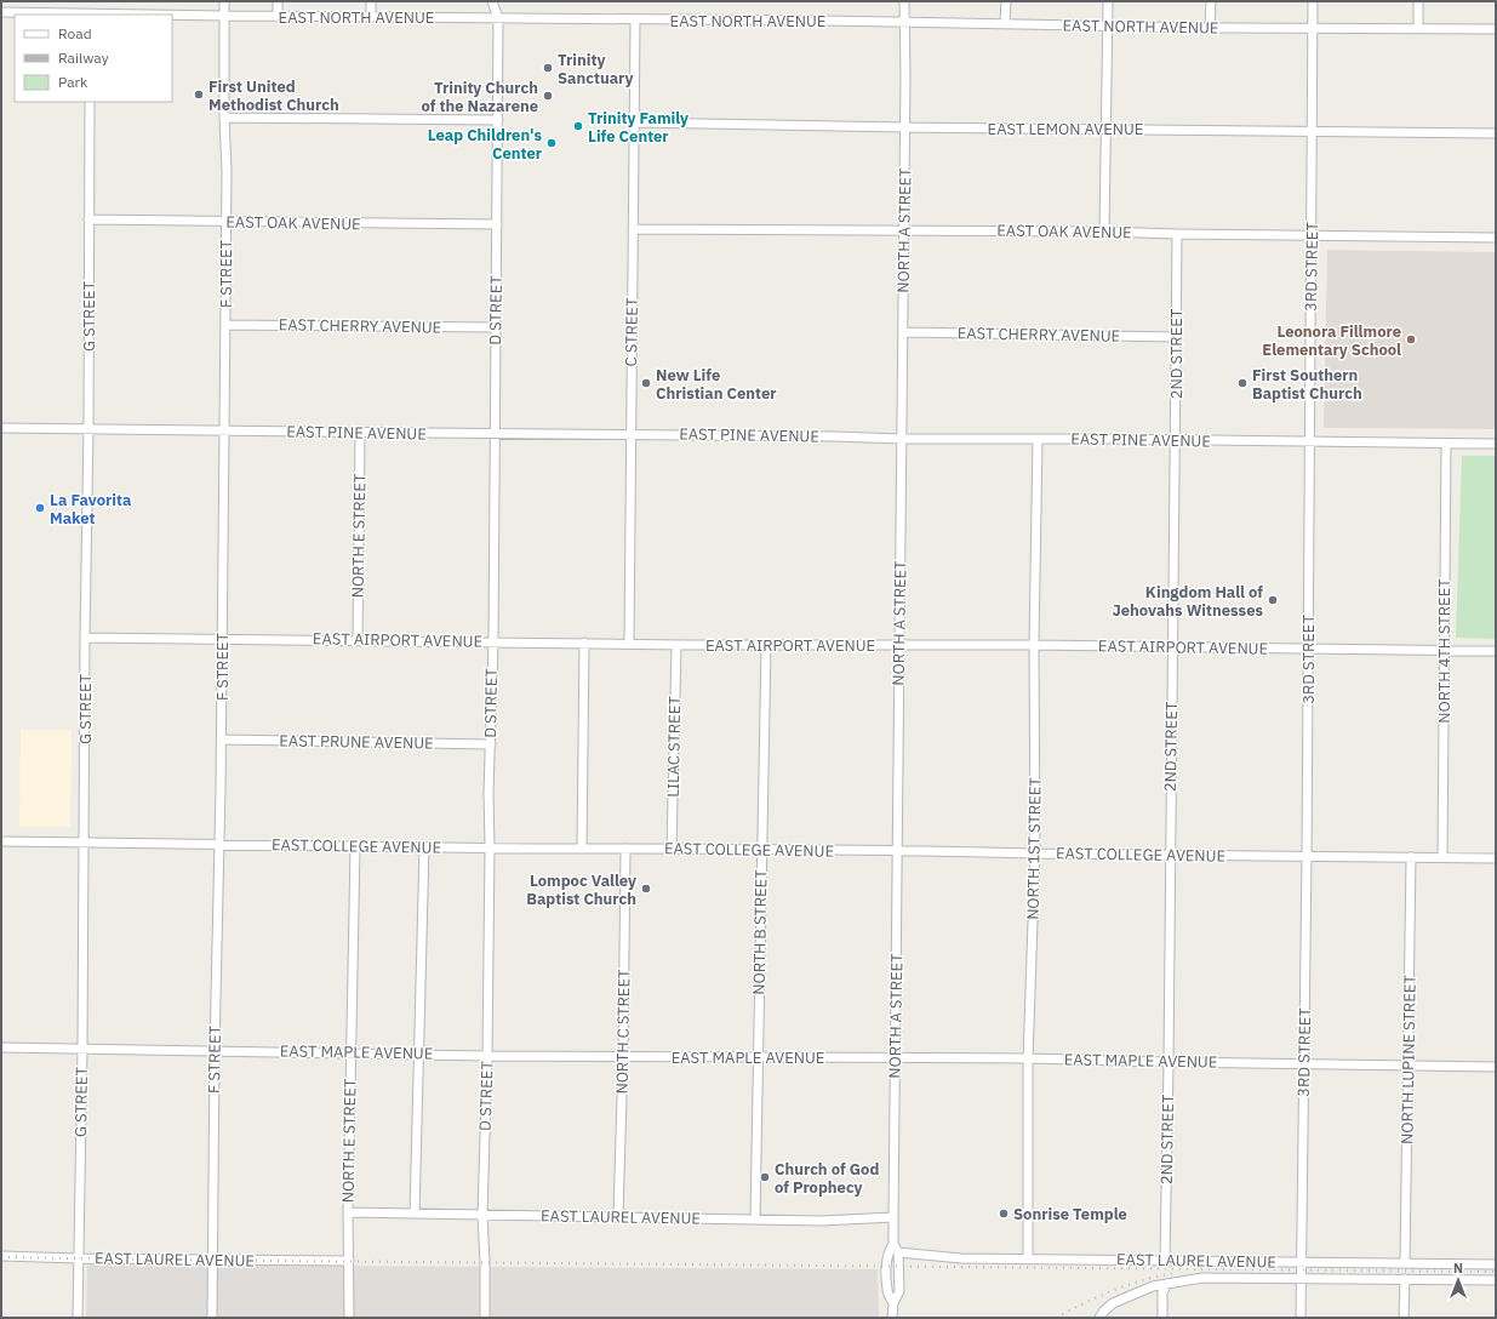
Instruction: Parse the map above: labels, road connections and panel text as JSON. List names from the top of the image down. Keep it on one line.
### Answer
{"streets":{"street":["EAST NORTH AVENUE","EAST LEMON AVENUE","EAST OAK AVENUE","NORTH A STREET","3RD STREET","F STREET","D STREET","G STREET","EAST CHERRY AVENUE","C STREET","2ND STREET","EAST PINE AVENUE","NORTH E STREET","EAST AIRPORT AVENUE","NORTH 4TH STREET","EAST PRUNE AVENUE","LILAC STREET","EAST COLLEGE AVENUE","NORTH 1ST STREET","NORTH B STREET","NORTH C STREET","EAST MAPLE AVENUE","NORTH LUPINE STREET","EAST LAUREL AVENUE"]},"crossings":[["EAST NORTH AVENUE","NORTH A STREET"],["EAST NORTH AVENUE","3RD STREET"],["EAST NORTH AVENUE","F STREET"],["EAST NORTH AVENUE","D STREET"],["EAST NORTH AVENUE","C STREET"],["EAST LEMON AVENUE","NORTH A STREET"],["EAST LEMON AVENUE","3RD STREET"],["EAST LEMON AVENUE","C STREET"],["EAST OAK AVENUE","NORTH A STREET"],["EAST OAK AVENUE","3RD STREET"],["EAST OAK AVENUE","F STREET"],["EAST OAK AVENUE","D STREET"],["EAST OAK AVENUE","G STREET"],["EAST OAK AVENUE","C STREET"],["EAST OAK AVENUE","2ND STREET"],["NORTH A STREET","EAST CHERRY AVENUE"],["NORTH A STREET","EAST PINE AVENUE"],["NORTH A STREET","EAST AIRPORT AVENUE"],["NORTH A STREET","EAST COLLEGE AVENUE"],["NORTH A STREET","EAST MAPLE AVENUE"],["NORTH A STREET","EAST LAUREL AVENUE"],["3RD STREET","EAST PINE AVENUE"],["3RD STREET","EAST AIRPORT AVENUE"],["3RD STREET","EAST COLLEGE AVENUE"],["3RD STREET","EAST MAPLE AVENUE"],["3RD STREET","EAST LAUREL AVENUE"],["F STREET","EAST CHERRY AVENUE"],["F STREET","EAST PINE AVENUE"],["F STREET","EAST AIRPORT AVENUE"],["F STREET","EAST PRUNE AVENUE"],["F STREET","EAST COLLEGE AVENUE"],["F STREET","EAST MAPLE AVENUE"],["F STREET","EAST LAUREL AVENUE"],["D STREET","EAST CHERRY AVENUE"],["D STREET","EAST PINE AVENUE"],["D STREET","EAST AIRPORT AVENUE"],["D STREET","EAST PRUNE AVENUE"],["D STREET","EAST COLLEGE AVENUE"],["D STREET","EAST MAPLE AVENUE"],["D STREET","EAST LAUREL AVENUE"],["G STREET","EAST PINE AVENUE"],["G STREET","EAST AIRPORT AVENUE"],["G STREET","EAST COLLEGE AVENUE"],["G STREET","EAST MAPLE AVENUE"],["G STREET","EAST LAUREL AVENUE"],["EAST CHERRY AVENUE","2ND STREET"],["C STREET","EAST PINE AVENUE"],["C STREET","EAST AIRPORT AVENUE"],["2ND STREET","EAST PINE AVENUE"],["2ND STREET","EAST AIRPORT AVENUE"],["2ND STREET","EAST COLLEGE AVENUE"],["2ND STREET","EAST MAPLE AVENUE"],["2ND STREET","EAST LAUREL AVENUE"],["EAST PINE AVENUE","NORTH E STREET"],["EAST PINE AVENUE","NORTH 4TH STREET"],["EAST PINE AVENUE","NORTH 1ST STREET"],["NORTH E STREET","EAST AIRPORT AVENUE"],["NORTH E STREET","EAST COLLEGE AVENUE"],["NORTH E STREET","EAST MAPLE AVENUE"],["NORTH E STREET","EAST LAUREL AVENUE"],["EAST AIRPORT AVENUE","NORTH 4TH STREET"],["EAST AIRPORT AVENUE","LILAC STREET"],["EAST AIRPORT AVENUE","NORTH 1ST STREET"],["EAST AIRPORT AVENUE","NORTH B STREET"],["NORTH 4TH STREET","EAST COLLEGE AVENUE"],["LILAC STREET","EAST COLLEGE AVENUE"],["EAST COLLEGE AVENUE","NORTH 1ST STREET"],["EAST COLLEGE AVENUE","NORTH B STREET"],["EAST COLLEGE AVENUE","NORTH C STREET"],["EAST COLLEGE AVENUE","NORTH LUPINE STREET"],["NORTH 1ST STREET","EAST MAPLE AVENUE"],["NORTH 1ST STREET","EAST LAUREL AVENUE"],["NORTH B STREET","EAST MAPLE AVENUE"],["NORTH B STREET","EAST LAUREL AVENUE"],["NORTH C STREET","EAST MAPLE AVENUE"],["NORTH C STREET","EAST LAUREL AVENUE"],["EAST MAPLE AVENUE","NORTH LUPINE STREET"],["NORTH LUPINE STREET","EAST LAUREL AVENUE"]],"places":["Trinity Sanctuary","First United Methodist Church","Trinity Church of the Nazarene","Trinity Family Life Center","Leap Children's Center","Leonora Fillmore Elementary School","New Life Christian Center","First Southern Baptist Church","La Favorita Maket","Kingdom Hall of Jehovahs Witnesses","Lompoc Valley Baptist Church","Church of God of Prophecy","Sonrise Temple"],"legend":["Road","Railway","Park"],"north":"top"}
